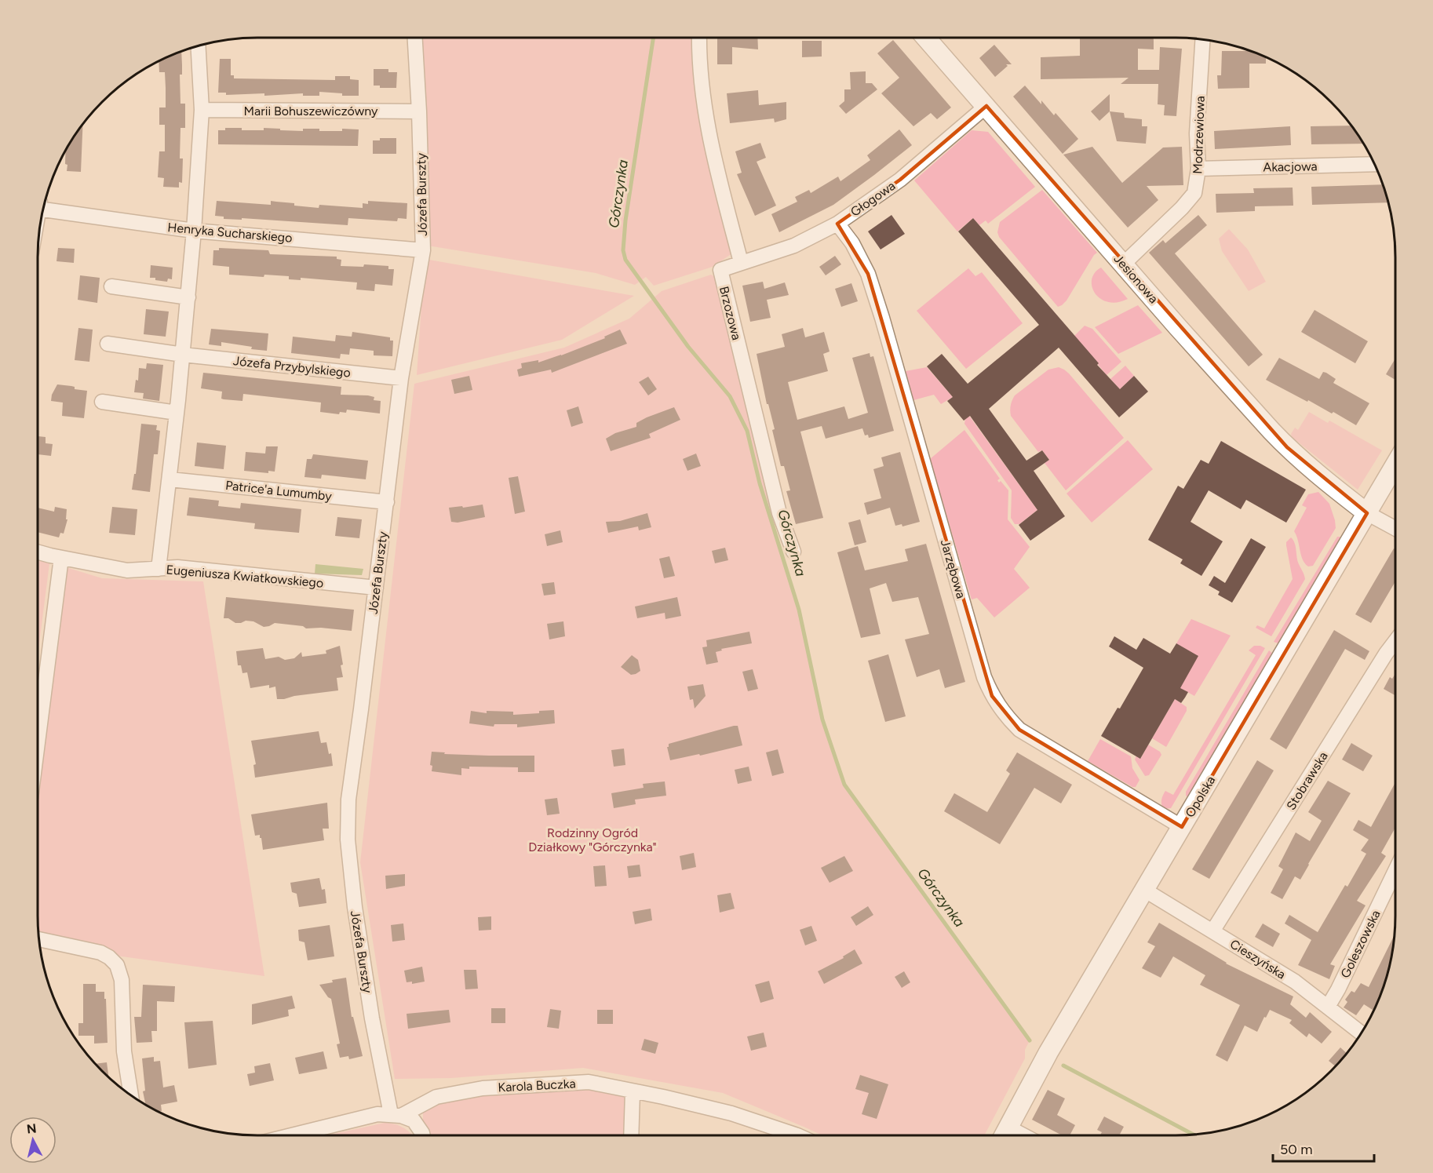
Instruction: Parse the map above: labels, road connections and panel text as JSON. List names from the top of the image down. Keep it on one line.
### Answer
{"streets":{"street":["Marii Bohuszewiczówny","Modrzewiowa","Akacjowa","Józefa Burszty","Głogowa","Henryka Sucharskiego","Jesionowa","Brzozowa","Józefa Przybylskiego","Patrice'a Lumumby","Jarzębowa","Eugeniusza Kwiatkowskiego","Stobrawska","Opolska","Goleszowska","Cieszyńska","Karola Buczka"]},"crossings":[["Marii Bohuszewiczówny","Józefa Burszty"],["Modrzewiowa","Akacjowa"],["Modrzewiowa","Jesionowa"],["Józefa Burszty","Henryka Sucharskiego"],["Józefa Burszty","Józefa Przybylskiego"],["Józefa Burszty","Patrice'a Lumumby"],["Józefa Burszty","Eugeniusza Kwiatkowskiego"],["Józefa Burszty","Karola Buczka"],["Głogowa","Jesionowa"],["Głogowa","Brzozowa"],["Głogowa","Jarzębowa"],["Jesionowa","Opolska"],["Jarzębowa","Opolska"],["Stobrawska","Cieszyńska"],["Opolska","Cieszyńska"],["Goleszowska","Cieszyńska"]],"water":["Górczynka"],"parks":["Rodzinny Ogród Działkowy \"Górczynka\""],"scale_bar":"50 m","north":"top"}
